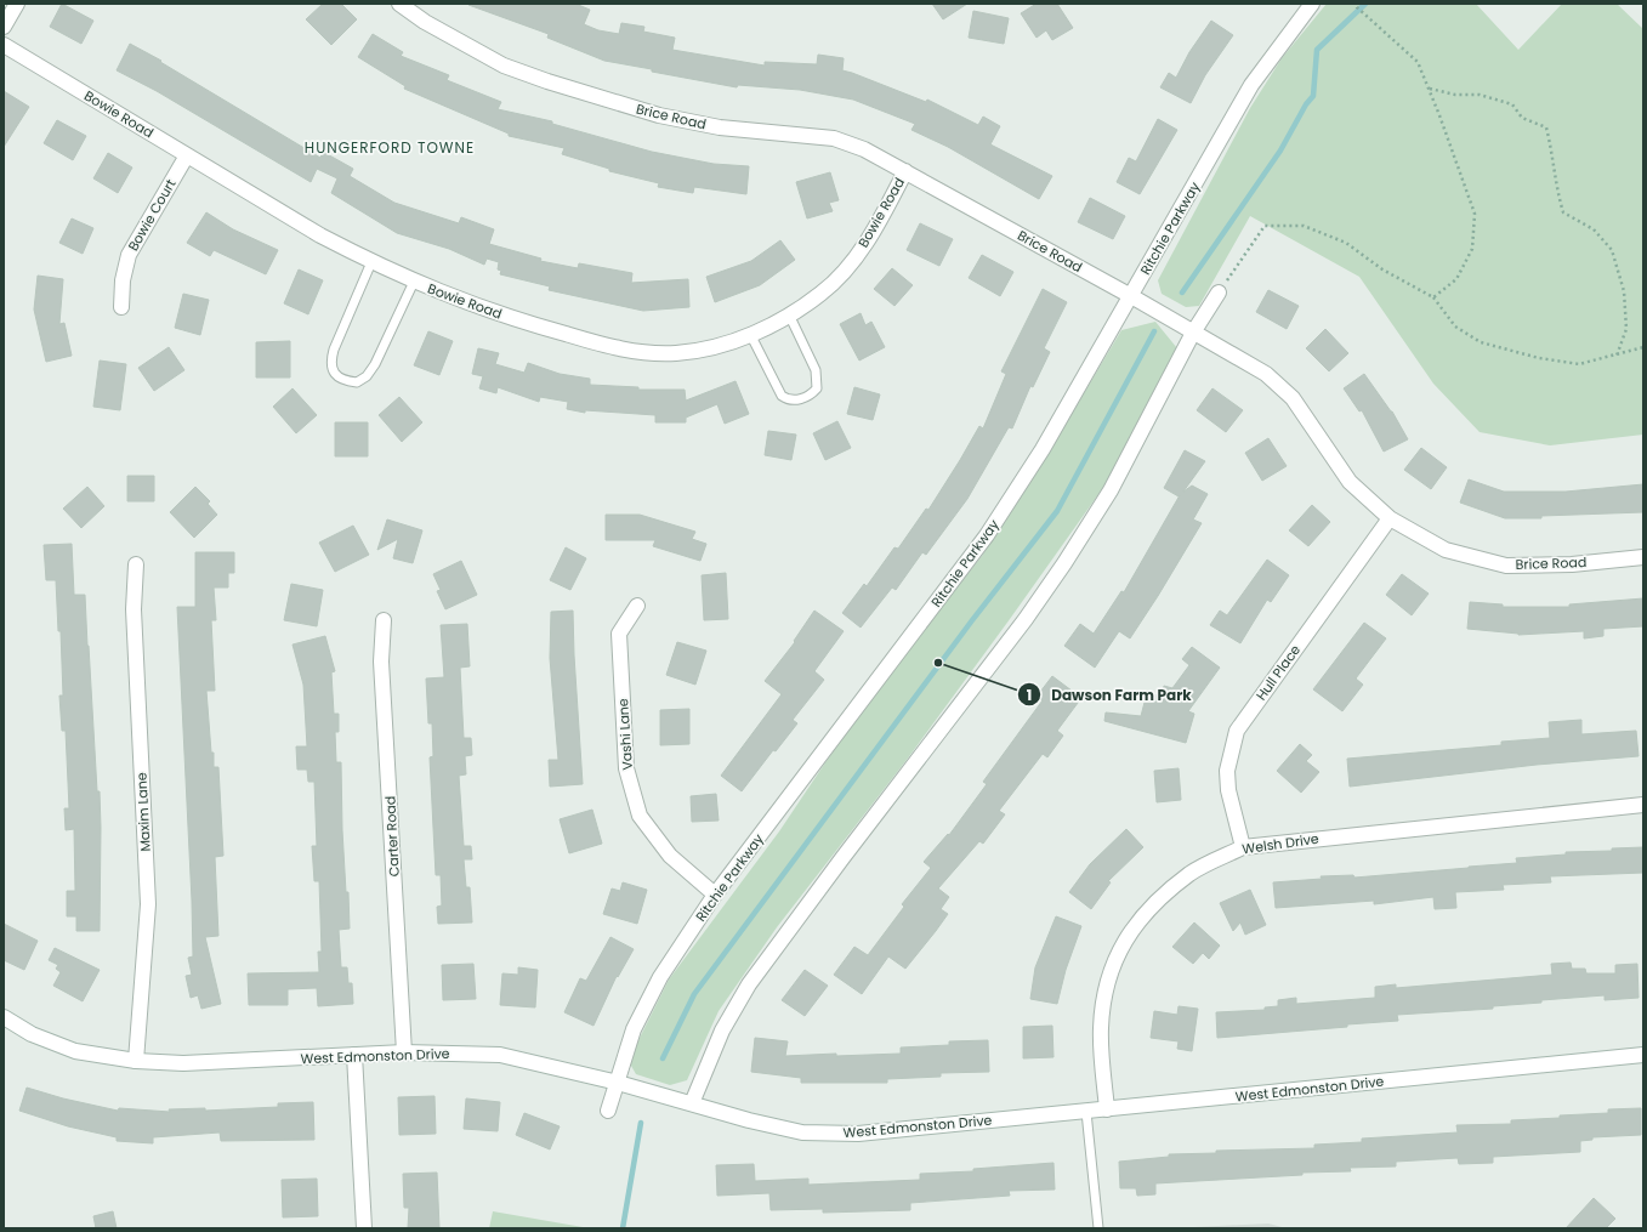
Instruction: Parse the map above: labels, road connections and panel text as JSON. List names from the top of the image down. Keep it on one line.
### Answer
{"streets":{"street":["Bowie Road","Brice Road","Bowie Court","Ritchie Parkway","Hull Place","Vashi Lane","Maxim Lane","Carter Road","Welsh Drive","West Edmonston Drive"]},"crossings":[["Bowie Road","Brice Road"],["Bowie Road","Bowie Court"],["Brice Road","Ritchie Parkway"],["Brice Road","Hull Place"],["Ritchie Parkway","Vashi Lane"],["Ritchie Parkway","West Edmonston Drive"],["Hull Place","Welsh Drive"],["Maxim Lane","West Edmonston Drive"],["Carter Road","West Edmonston Drive"],["Welsh Drive","West Edmonston Drive"]],"districts":["HUNGERFORD TOWNE"],"places":["Dawson Farm Park"]}
